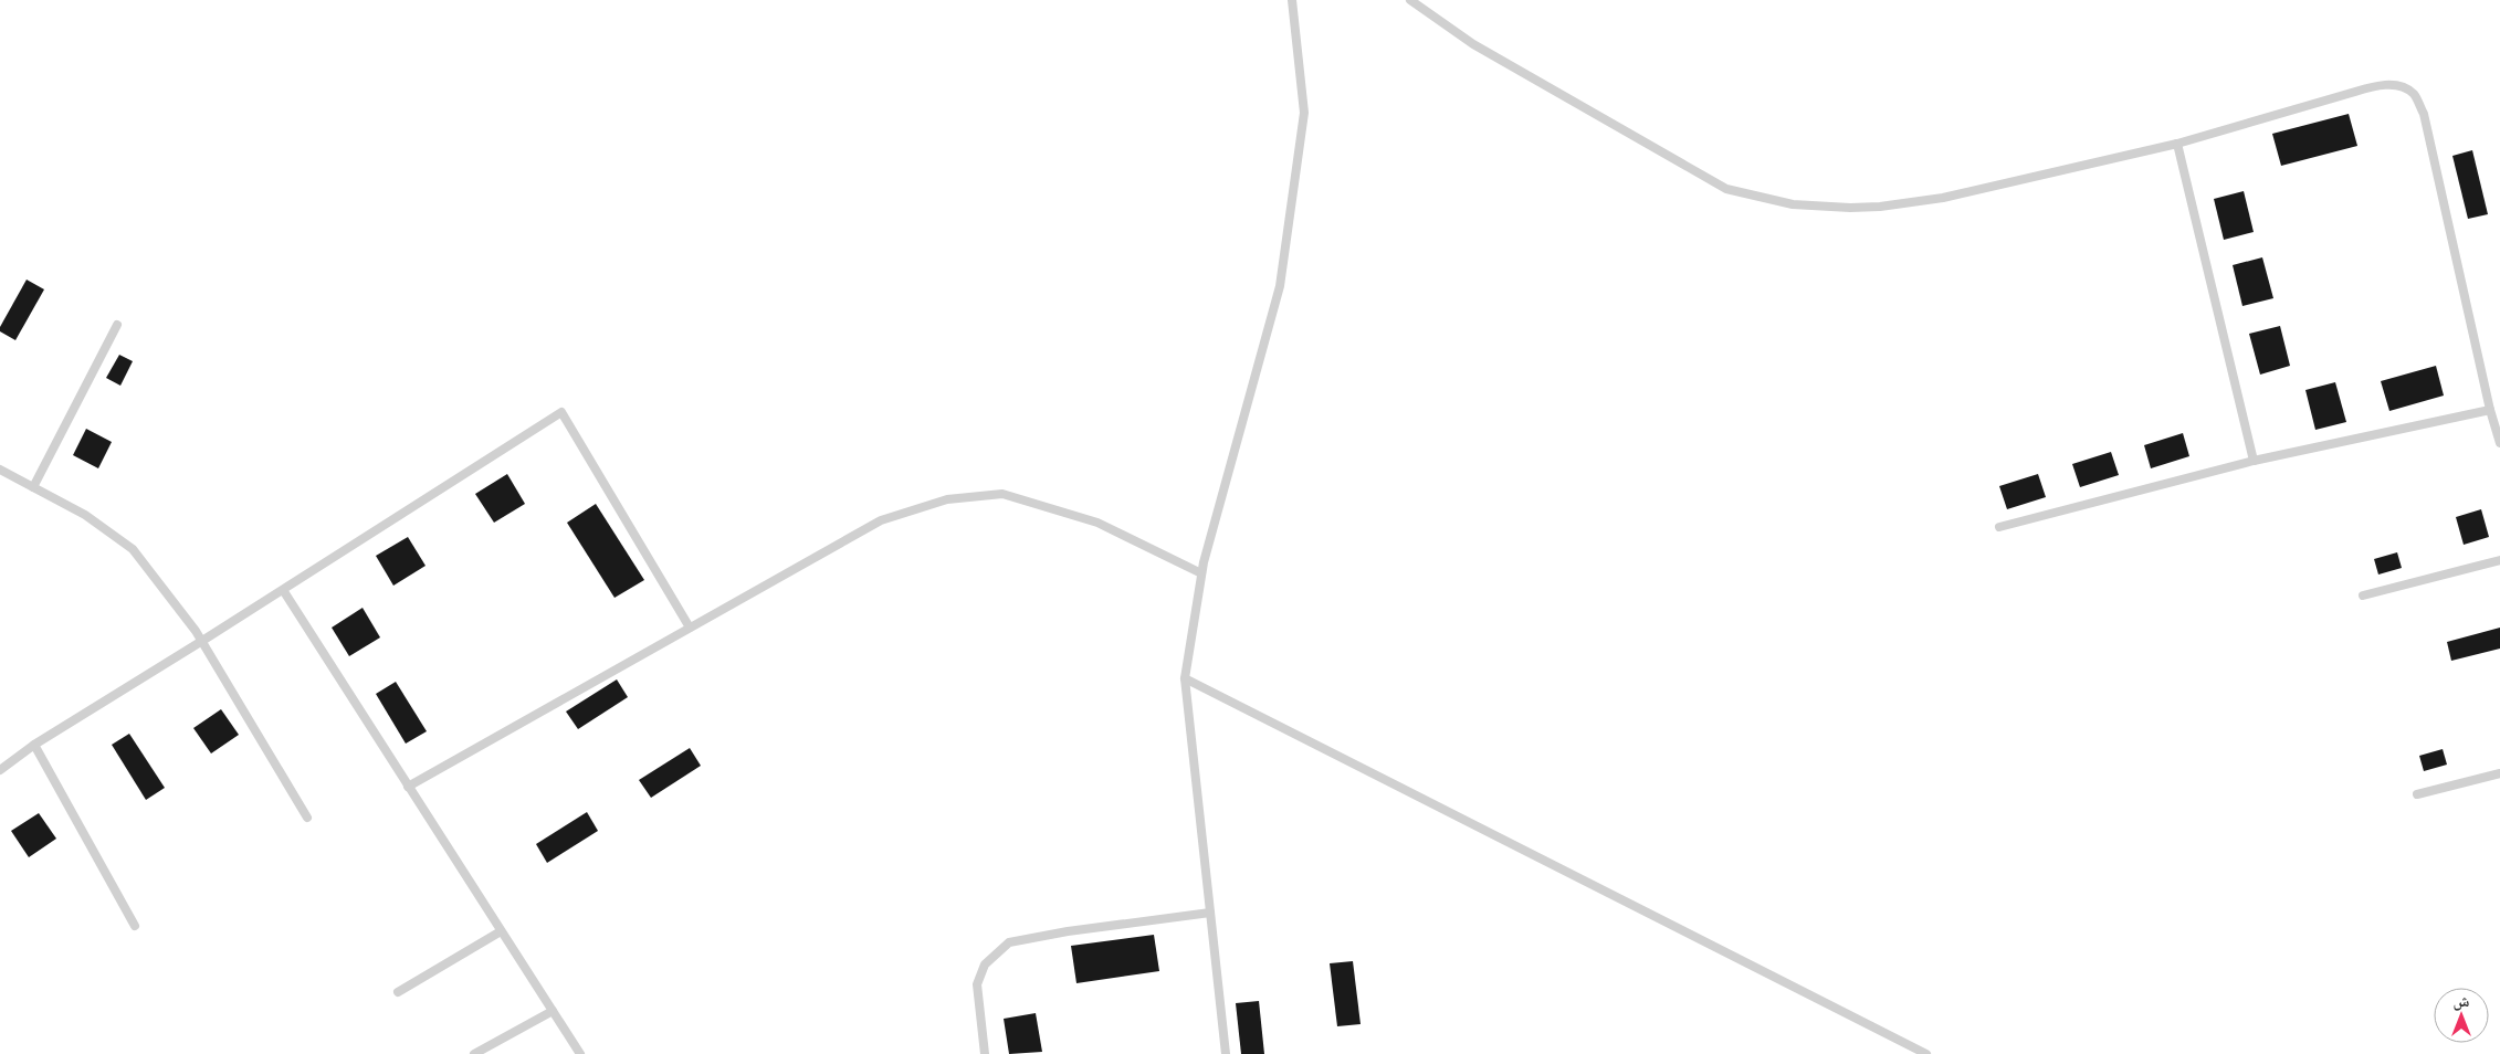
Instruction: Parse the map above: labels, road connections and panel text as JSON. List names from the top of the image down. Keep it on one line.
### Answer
{"north":"top"}
